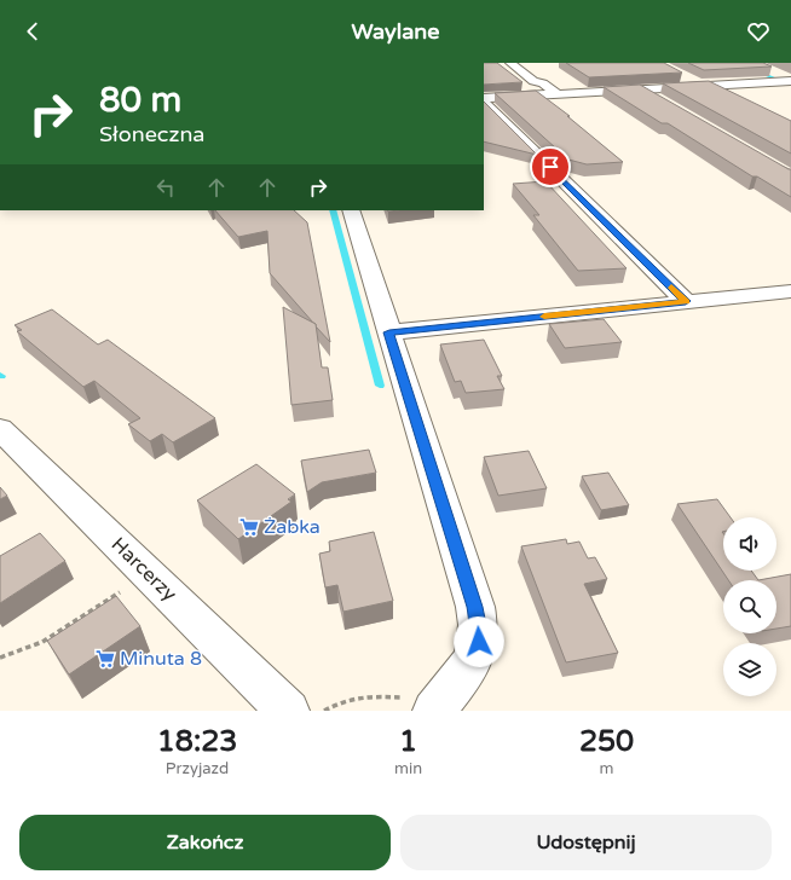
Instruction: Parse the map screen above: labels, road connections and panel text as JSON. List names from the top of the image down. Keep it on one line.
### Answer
{"streets":{"street":["Harcerzy"]},"places":{"supermarket":["Żabka","Minuta 8"]},"page":{"header":"Waylane","turn":["80 m","Słoneczna"],"eta":["18:23","Przyjazd","1","min","250","m"],"buttons":["Zakończ","Udostępnij"]}}
